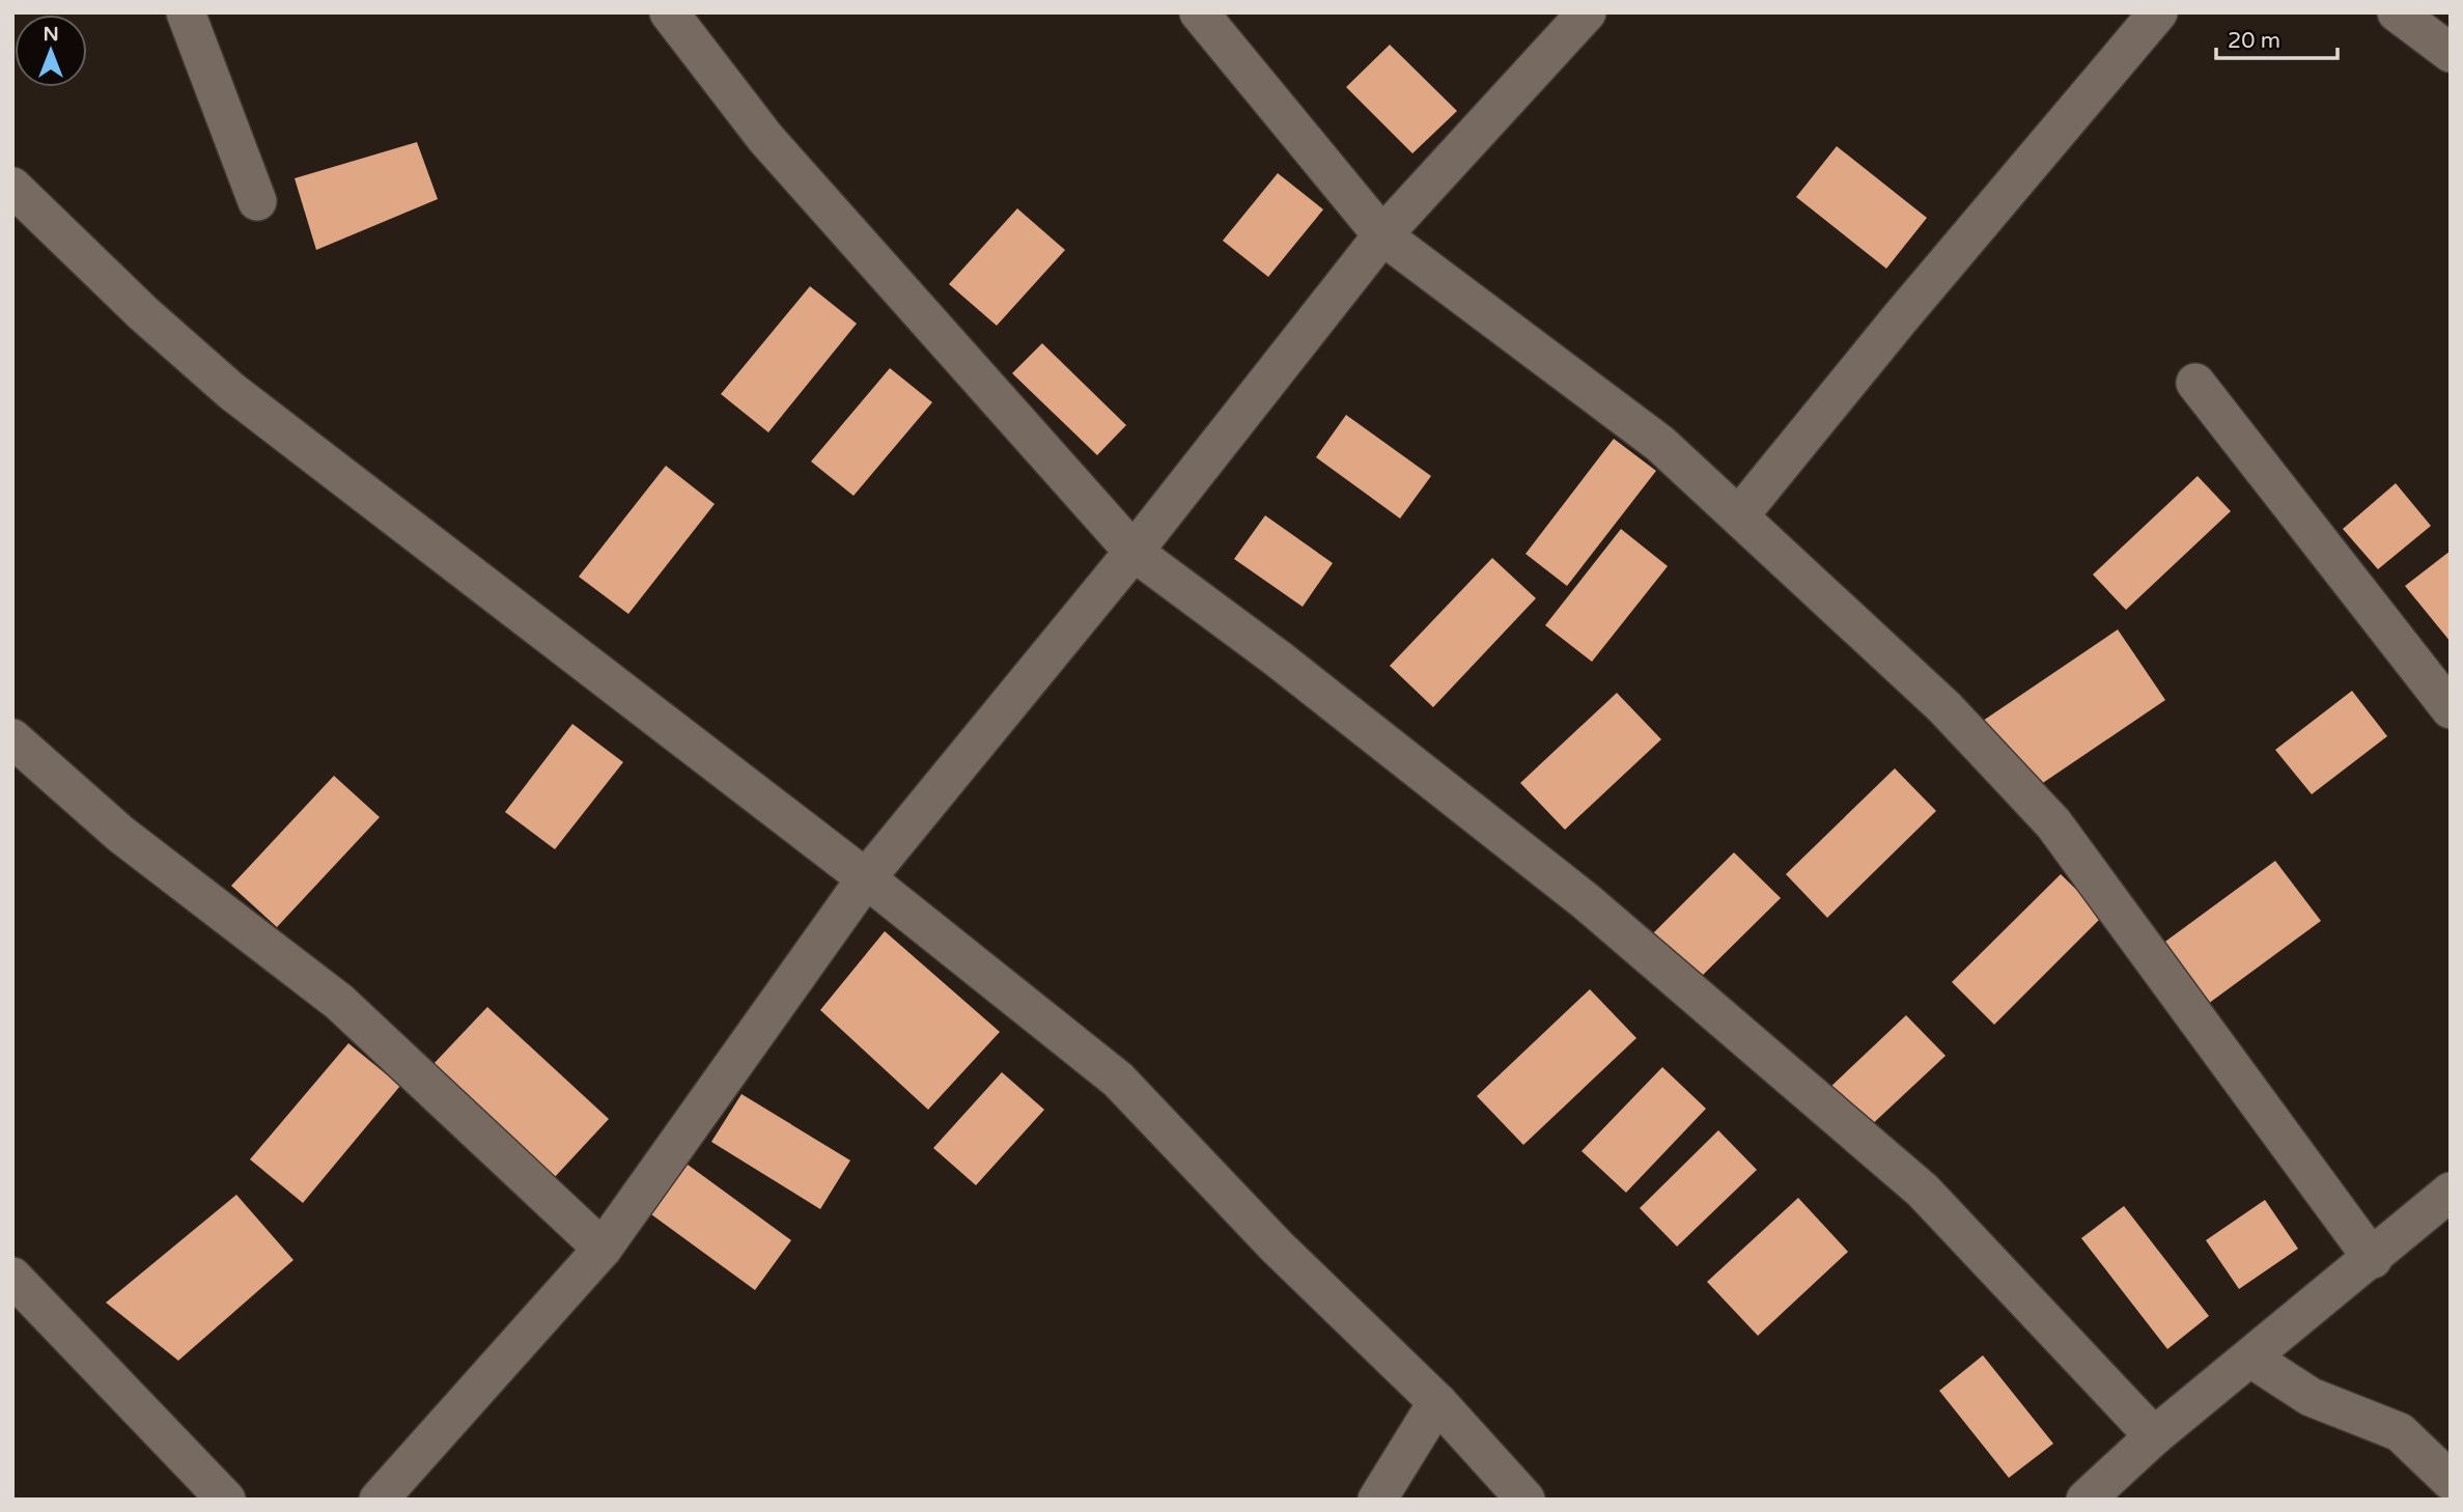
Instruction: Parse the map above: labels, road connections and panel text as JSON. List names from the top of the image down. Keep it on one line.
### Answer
{"scale_bar":"20 m","north":"top"}
